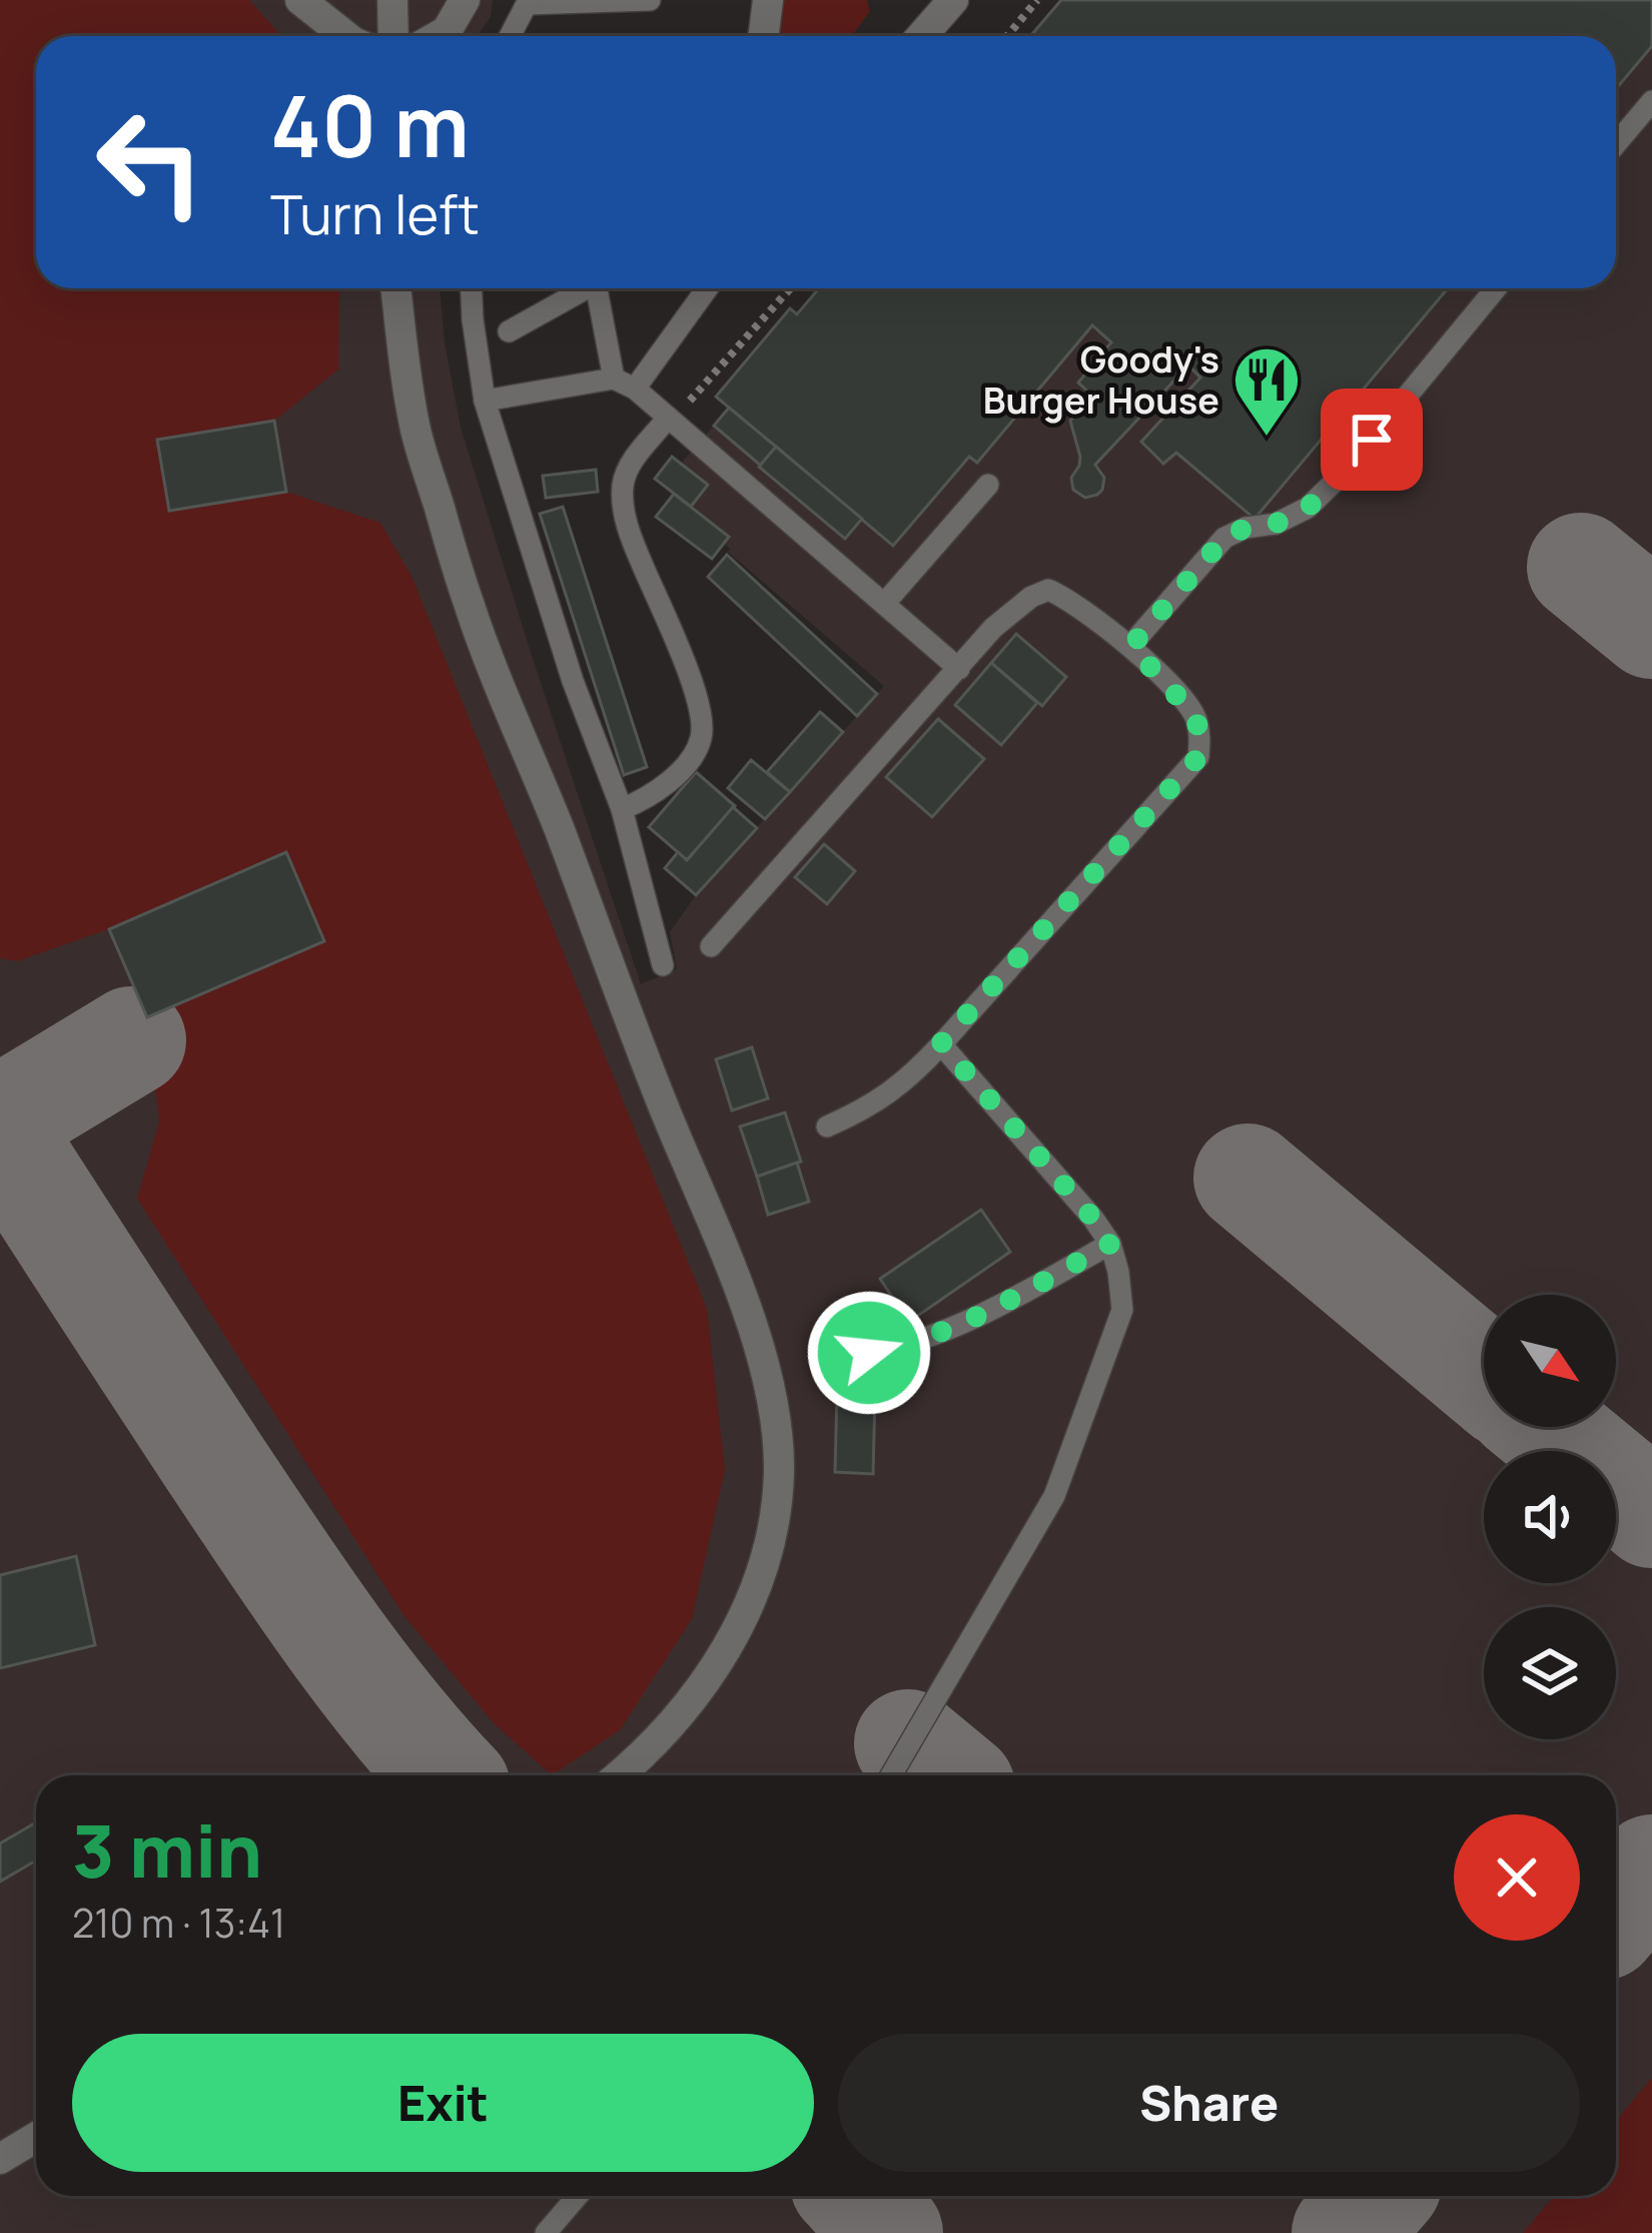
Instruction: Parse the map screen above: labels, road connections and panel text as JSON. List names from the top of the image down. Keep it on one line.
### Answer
{"places":{"restaurant":["Goody's Burger House"]},"north":"bottom right","page":{"turn":["40 m","Turn left"],"heading":["3 min","210 m · 13:41"],"buttons":["Exit","Share"]}}
